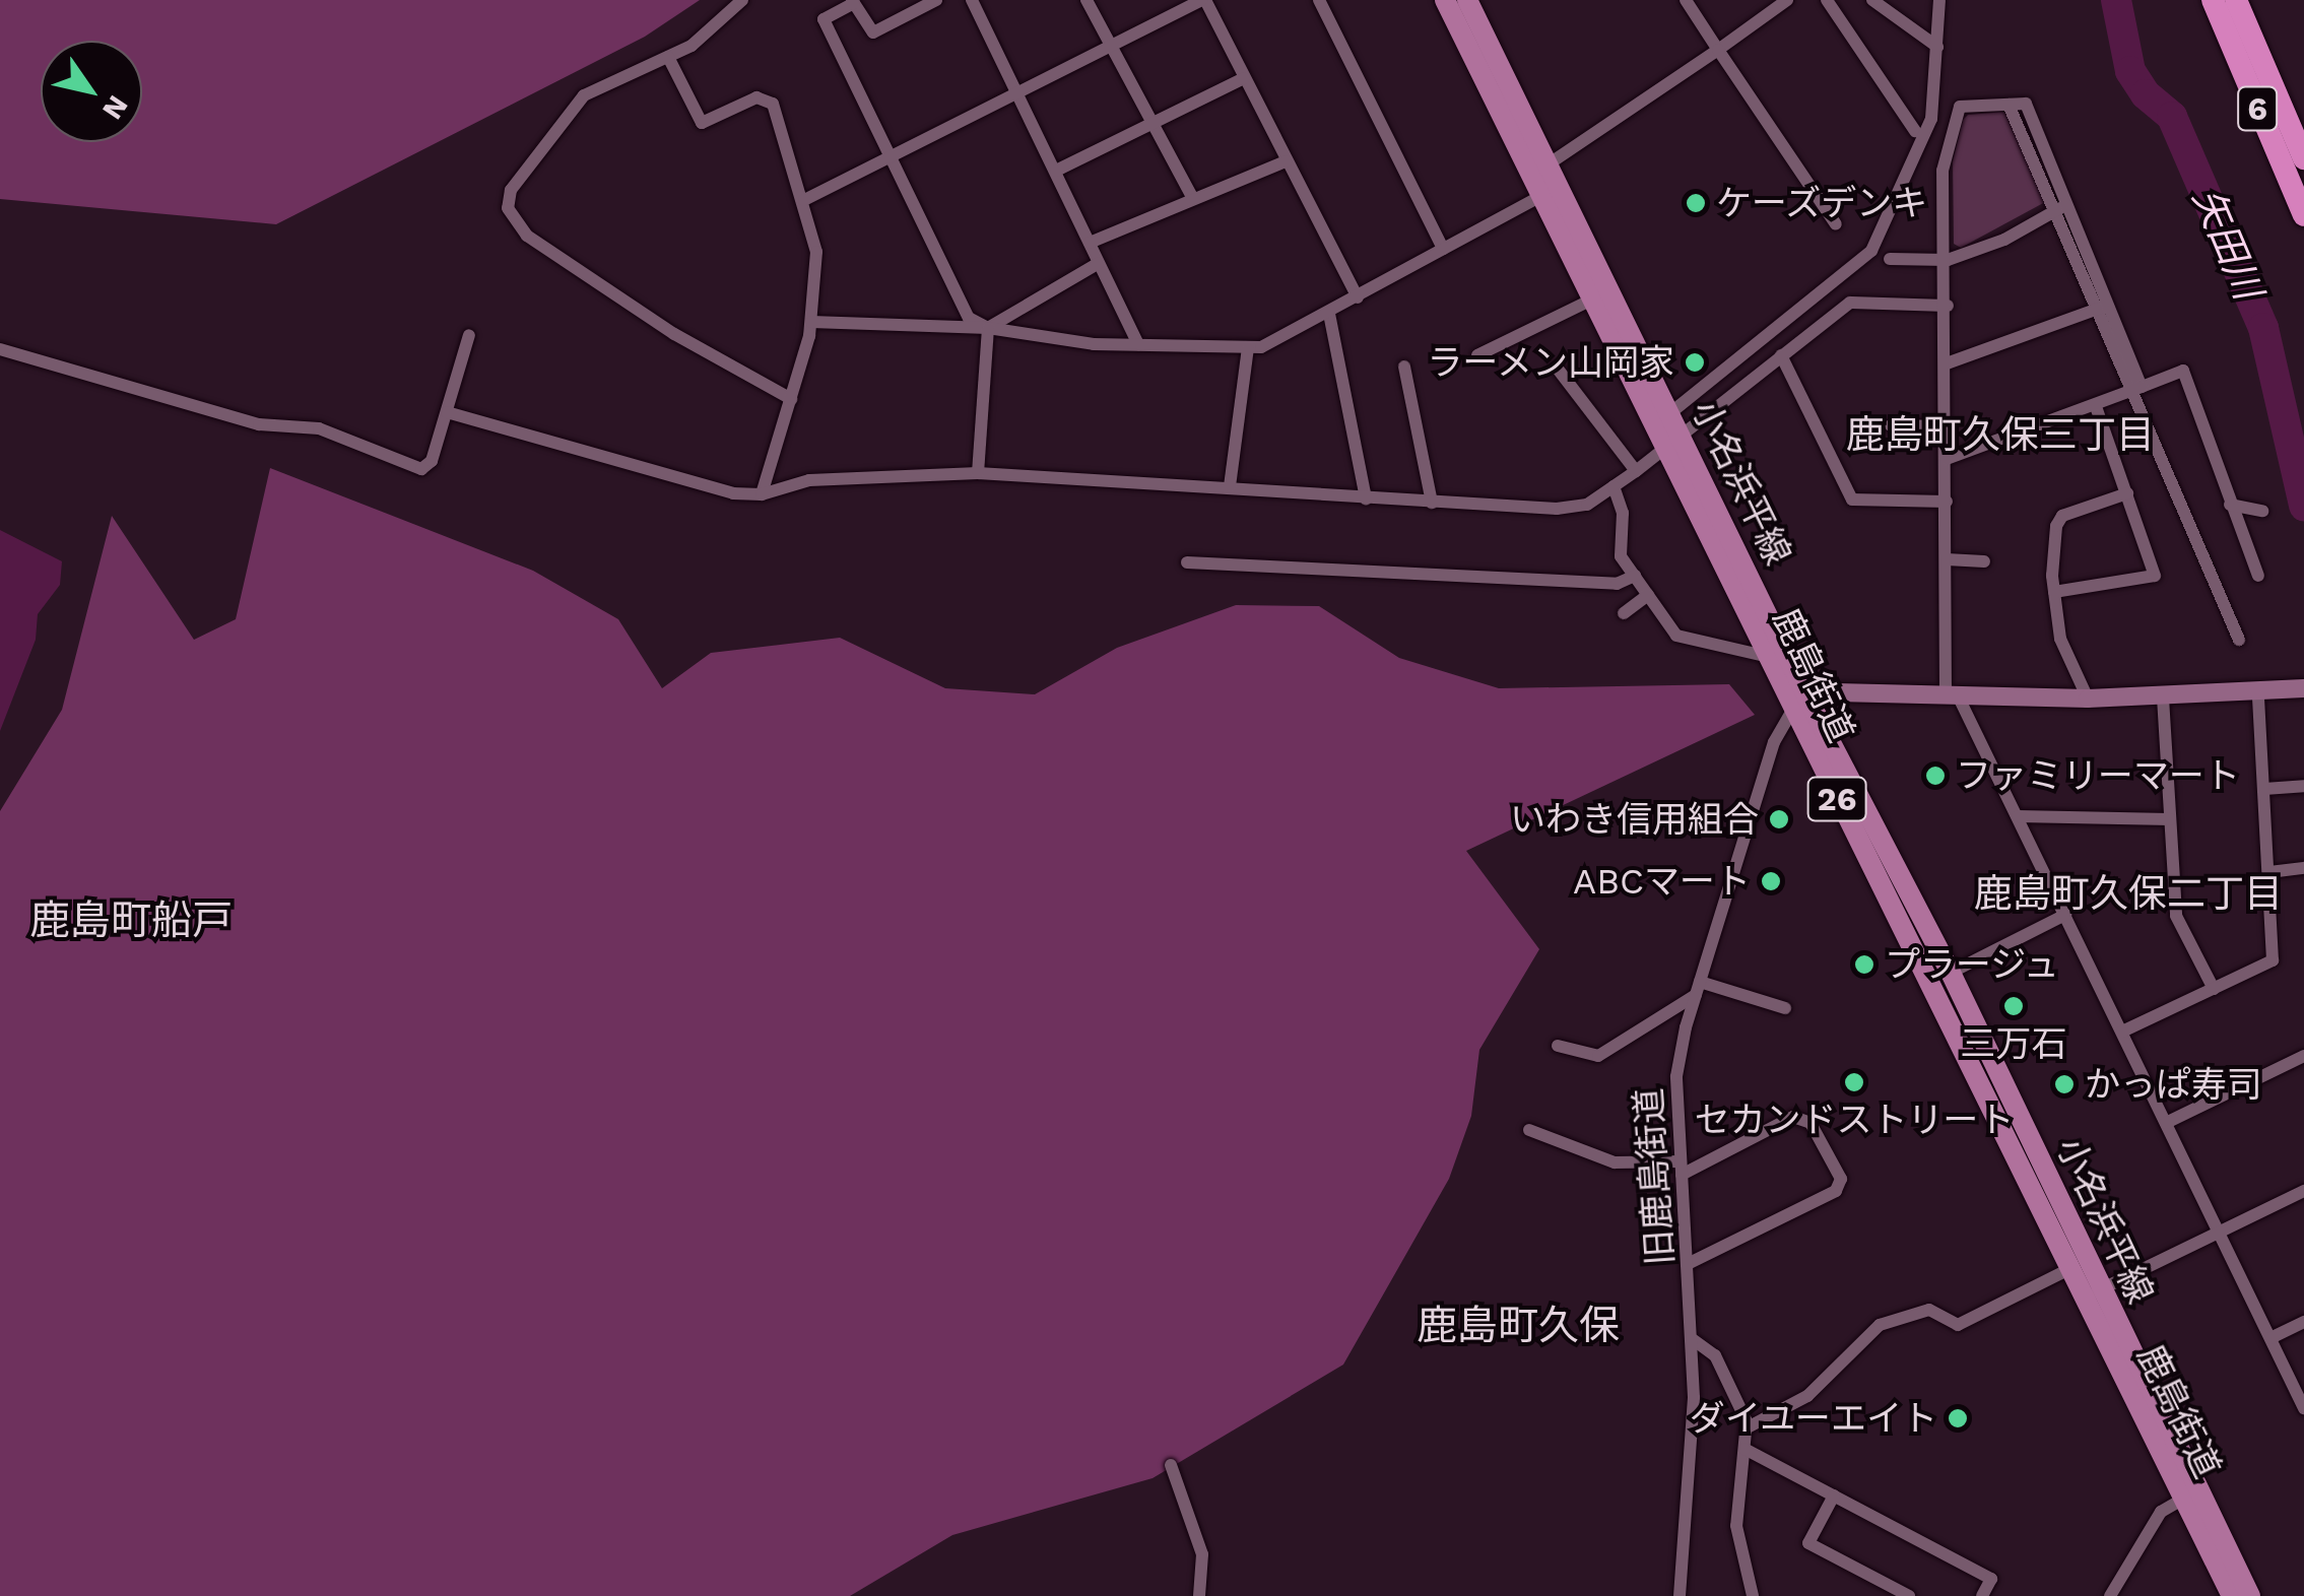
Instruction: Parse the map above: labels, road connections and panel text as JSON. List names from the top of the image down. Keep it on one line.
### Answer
{"streets":{"highway":["6"],"main road":["小名浜平線","鹿島街道","26"],"street":["旧鹿島街道"]},"crossings":[["小名浜平線","鹿島街道"],["小名浜平線","旧鹿島街道"],["鹿島街道","旧鹿島街道"]],"districts":["鹿島町久保三丁目","鹿島町久保二丁目","鹿島町船戸","鹿島町久保"],"water":["矢田川"],"places":["ケーズデンキ","ラーメン山岡家","ファミリーマート","いわき信用組合","ABCマート","プラージュ","三万石","セカンドストリート","かっぱ寿司","ダイユーエイト"],"north":"bottom right"}
